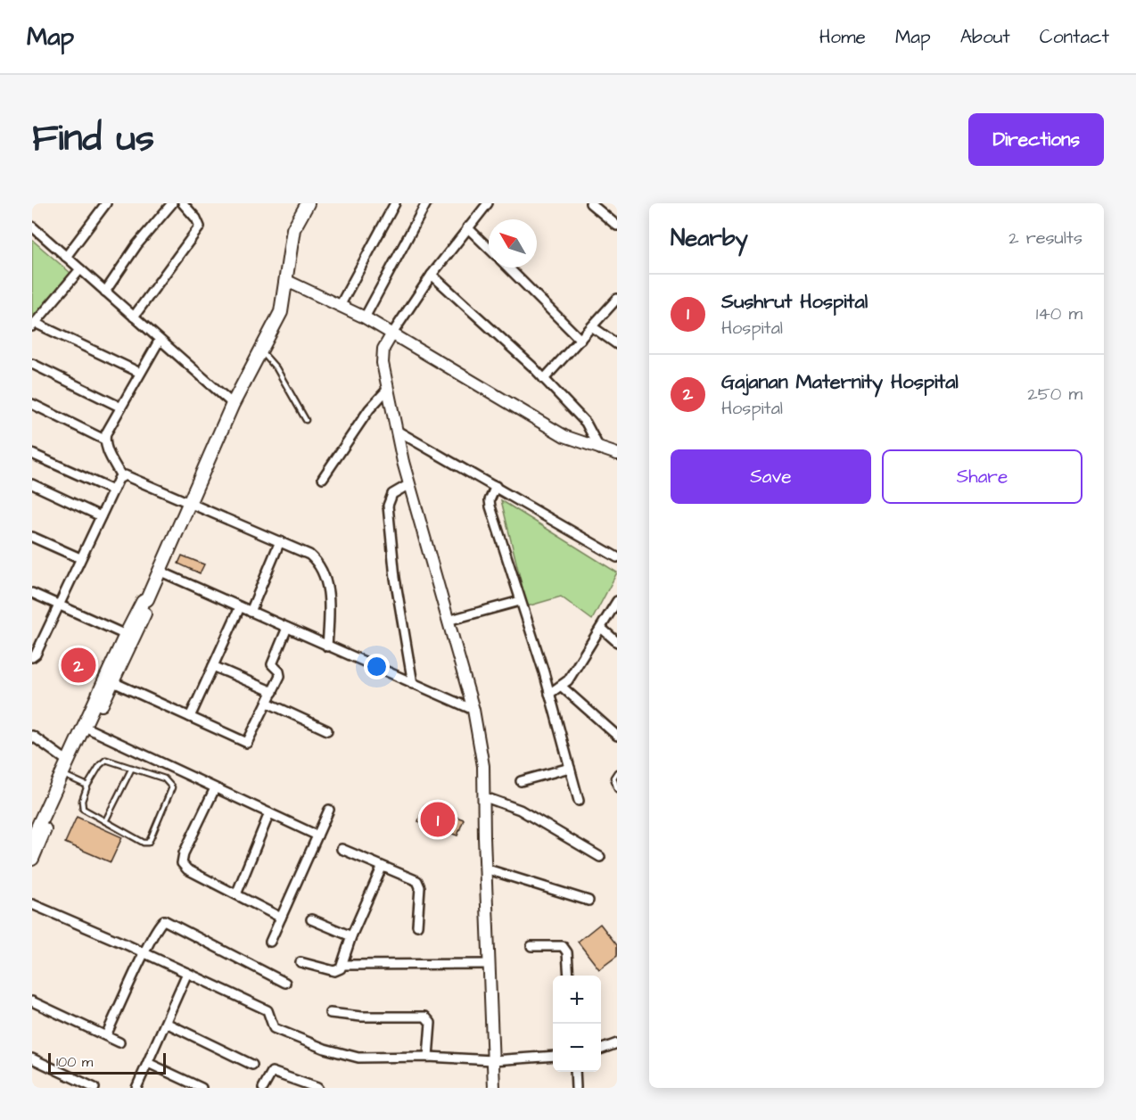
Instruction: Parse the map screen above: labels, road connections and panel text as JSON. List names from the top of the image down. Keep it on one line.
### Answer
{"scale_bar":"100 m","north":"top left","page":{"header":"Map","nav":["Home","Map","About","Contact"],"title":"Find us","buttons":["Directions",["Save","Share"]],"heading":["Nearby","2 results"],"list":[{"mark":"1","name":"Sushrut Hospital","note":"Hospital","value":"140 m"},{"mark":"2","name":"Gajanan Maternity Hospital","note":"Hospital","value":"250 m"}],"pins":["2","1"],"map_buttons":["+","−"],"scale":"100 m"}}
